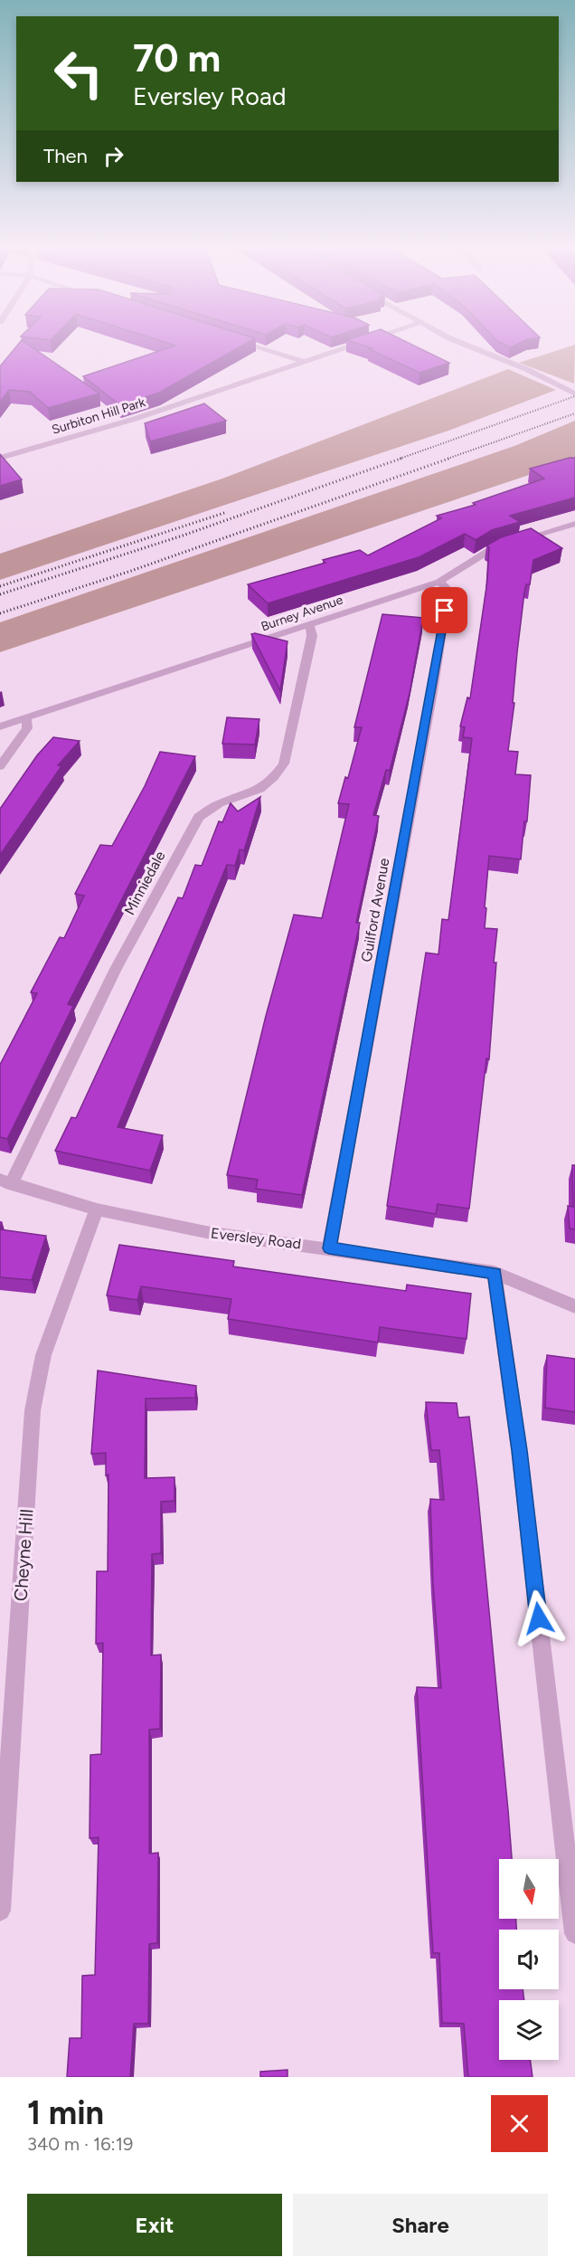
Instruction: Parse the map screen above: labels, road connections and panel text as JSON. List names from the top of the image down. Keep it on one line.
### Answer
{"streets":{"street":["Surbiton Hill Park","Burney Avenue","Minniedale","Guilford Avenue","Eversley Road","Cheyne Hill"]},"crossings":[["Burney Avenue","Minniedale"],["Burney Avenue","Guilford Avenue"],["Minniedale","Eversley Road"],["Guilford Avenue","Eversley Road"],["Eversley Road","Cheyne Hill"]],"north":"bottom","page":{"turn":["70 m","Eversley Road"],"then":"Then","heading":["1 min","340 m · 16:19"],"buttons":["Exit","Share"]}}
